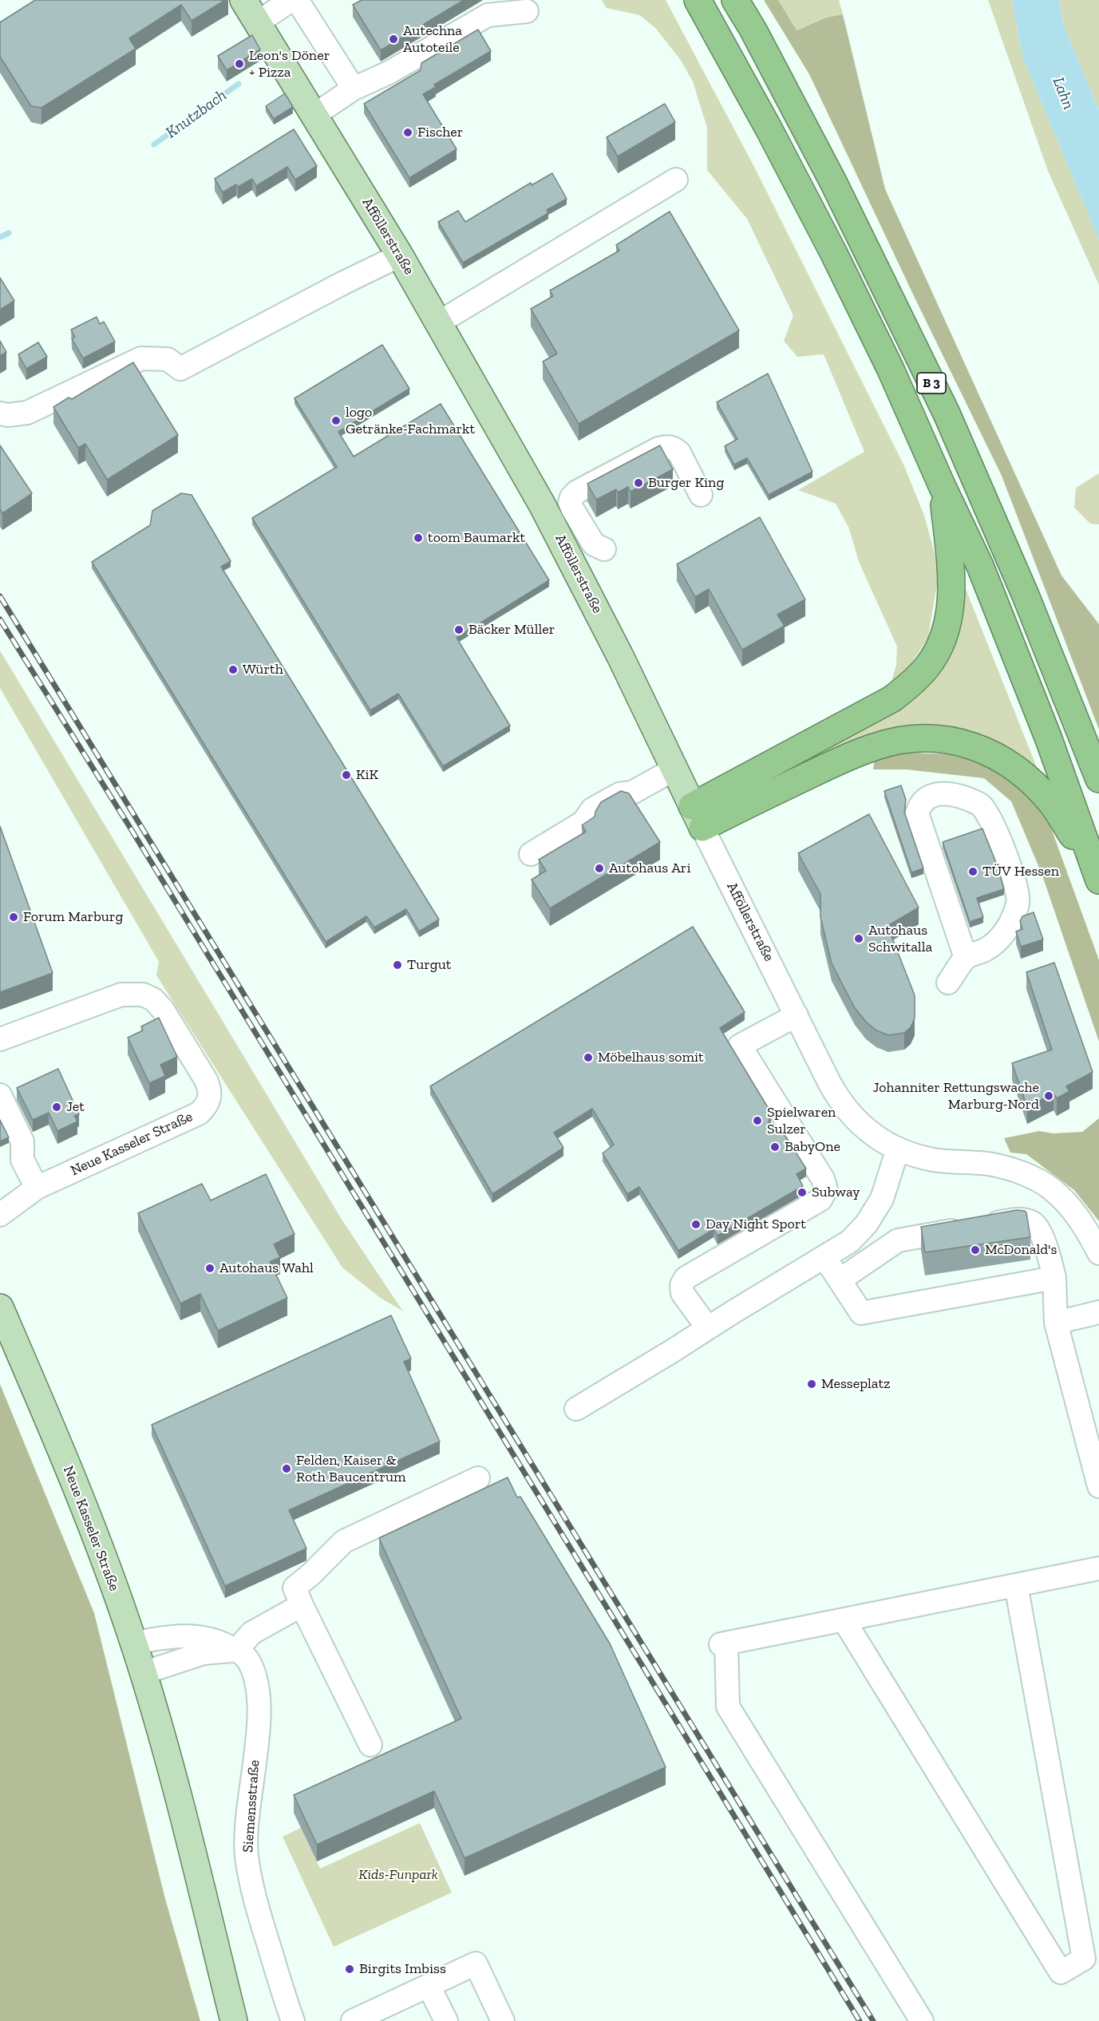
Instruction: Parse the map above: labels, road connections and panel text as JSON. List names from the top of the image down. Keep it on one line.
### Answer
{"streets":{"highway":["B 3"],"main road":["Afföllerstraße","Neue Kasseler Straße"],"street":["Siemensstraße"]},"crossings":[["Neue Kasseler Straße","Siemensstraße"]],"water":["Lahn","Knutzbach"],"parks":["Kids-Funpark"],"places":["Autechna Autoteile","Leon's Döner + Pizza","Fischer","logo Getränke-Fachmarkt","Burger King","toom Baumarkt","Bäcker Müller","Würth","KiK","Autohaus Ari","TÜV Hessen","Forum Marburg","Autohaus Schwitalla","Turgut","Möbelhaus somit","Johanniter Rettungswache Marburg-Nord","Jet","Spielwaren Sulzer","BabyOne","Subway","Day Night Sport","McDonald's","Autohaus Wahl","Messeplatz","Felden, Kaiser & Roth Baucentrum","Birgits Imbiss"]}
